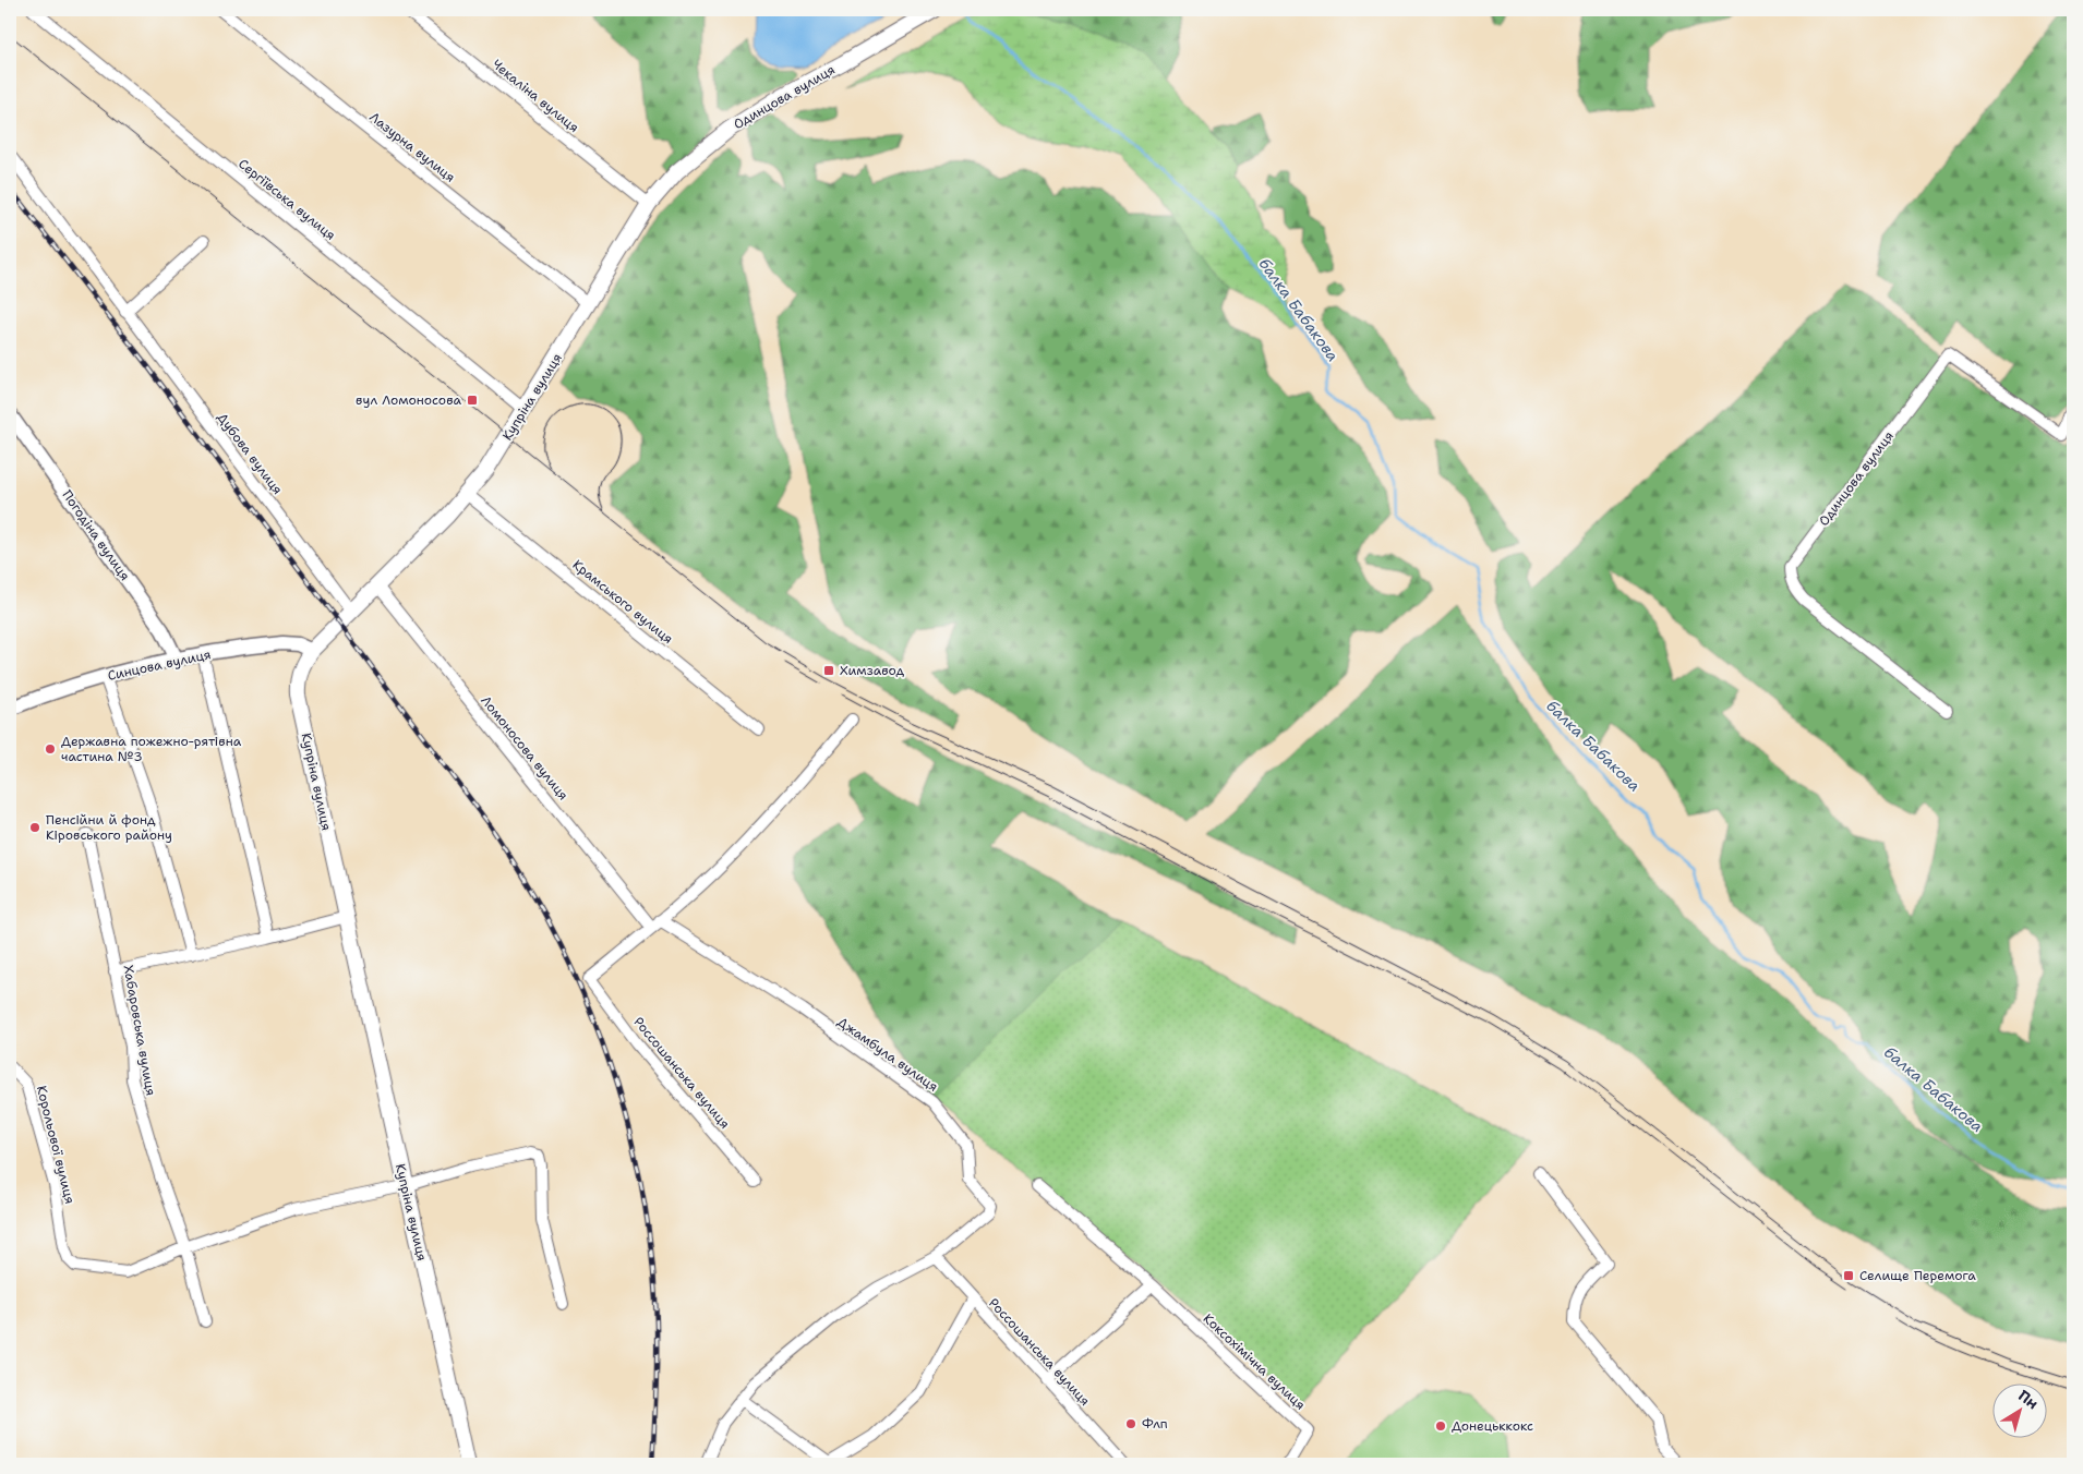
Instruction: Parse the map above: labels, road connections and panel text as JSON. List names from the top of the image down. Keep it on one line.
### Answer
{"streets":{"main road":["Одинцова вулиця","Купріна вулиця"],"street":["Чекаліна вулиця","Лазурна вулиця","Сергіївська вулиця","Дубова вулиця","Погодіна вулиця","Крамського вулиця","Синцова вулиця","Ломоносова вулиця","Хабаровська вулиця","Джамбула вулиця","Россошанська вулиця","Корольової вулиця","Коксохімічна вулиця"]},"crossings":[["Чекаліна вулиця","Одинцова вулиця"],["Чекаліна вулиця","Купріна вулиця"],["Одинцова вулиця","Купріна вулиця"],["Лазурна вулиця","Купріна вулиця"],["Сергіївська вулиця","Купріна вулиця"],["Купріна вулиця","Дубова вулиця"],["Купріна вулиця","Крамського вулиця"],["Купріна вулиця","Синцова вулиця"],["Купріна вулиця","Ломоносова вулиця"],["Погодіна вулиця","Синцова вулиця"],["Ломоносова вулиця","Джамбула вулиця"],["Ломоносова вулиця","Россошанська вулиця"],["Хабаровська вулиця","Корольової вулиця"],["Джамбула вулиця","Россошанська вулиця"]],"water":["балка Бабакова"],"places":{"transit":["вул Ломоносова","Химзавод","Селище Перемога"],"other":["Державна пожежно-рятівна частина №3","Пенсійни й фонд Кіровського району","Флп","Донецьккокс"]},"north":"top right"}
